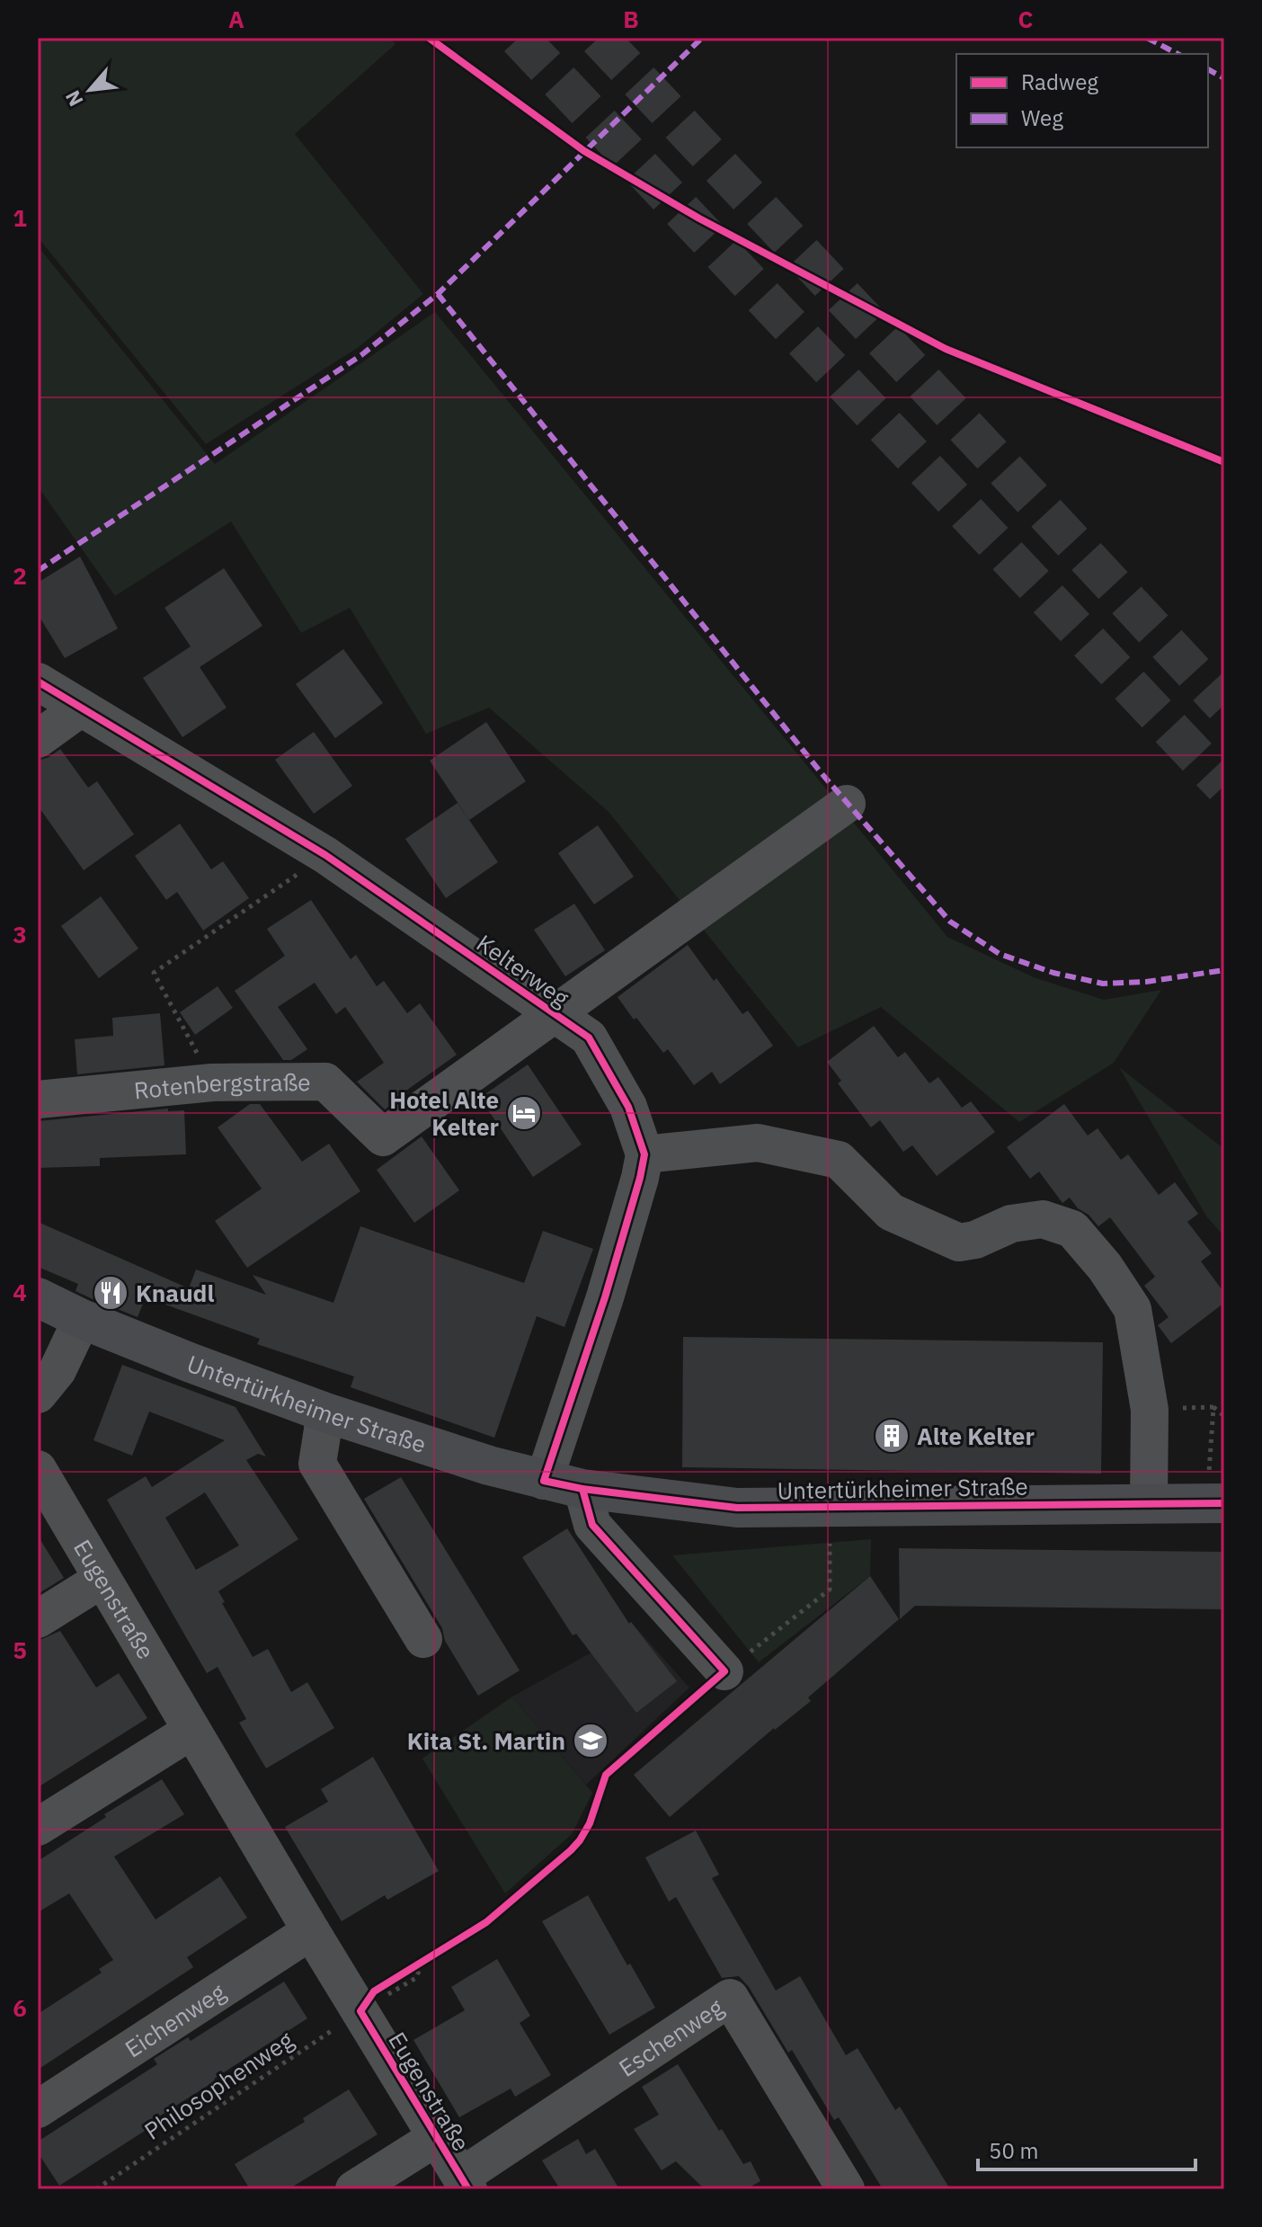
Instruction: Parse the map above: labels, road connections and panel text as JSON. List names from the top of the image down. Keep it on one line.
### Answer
{"streets":{"main road":["Untertürkheimer Straße"],"street":["Kelterweg","Rotenbergstraße","Eugenstraße","Eichenweg","Eschenweg"],"path":["Philosophenweg"]},"crossings":[["Kelterweg","Rotenbergstraße"],["Eugenstraße","Eichenweg"],["Eugenstraße","Eschenweg"],["Eugenstraße","Philosophenweg"]],"places":{"hotel":["Hotel Alte Kelter"],"restaurant":["Knaudl"],"building":["Alte Kelter"],"school or university":["Kita St. Martin"]},"legend":["Radweg","Weg"],"scale_bar":"50 m","north":"bottom left","grid":{"columns":["A","B","C"],"rows":["1","2","3","4","5","6"]}}
